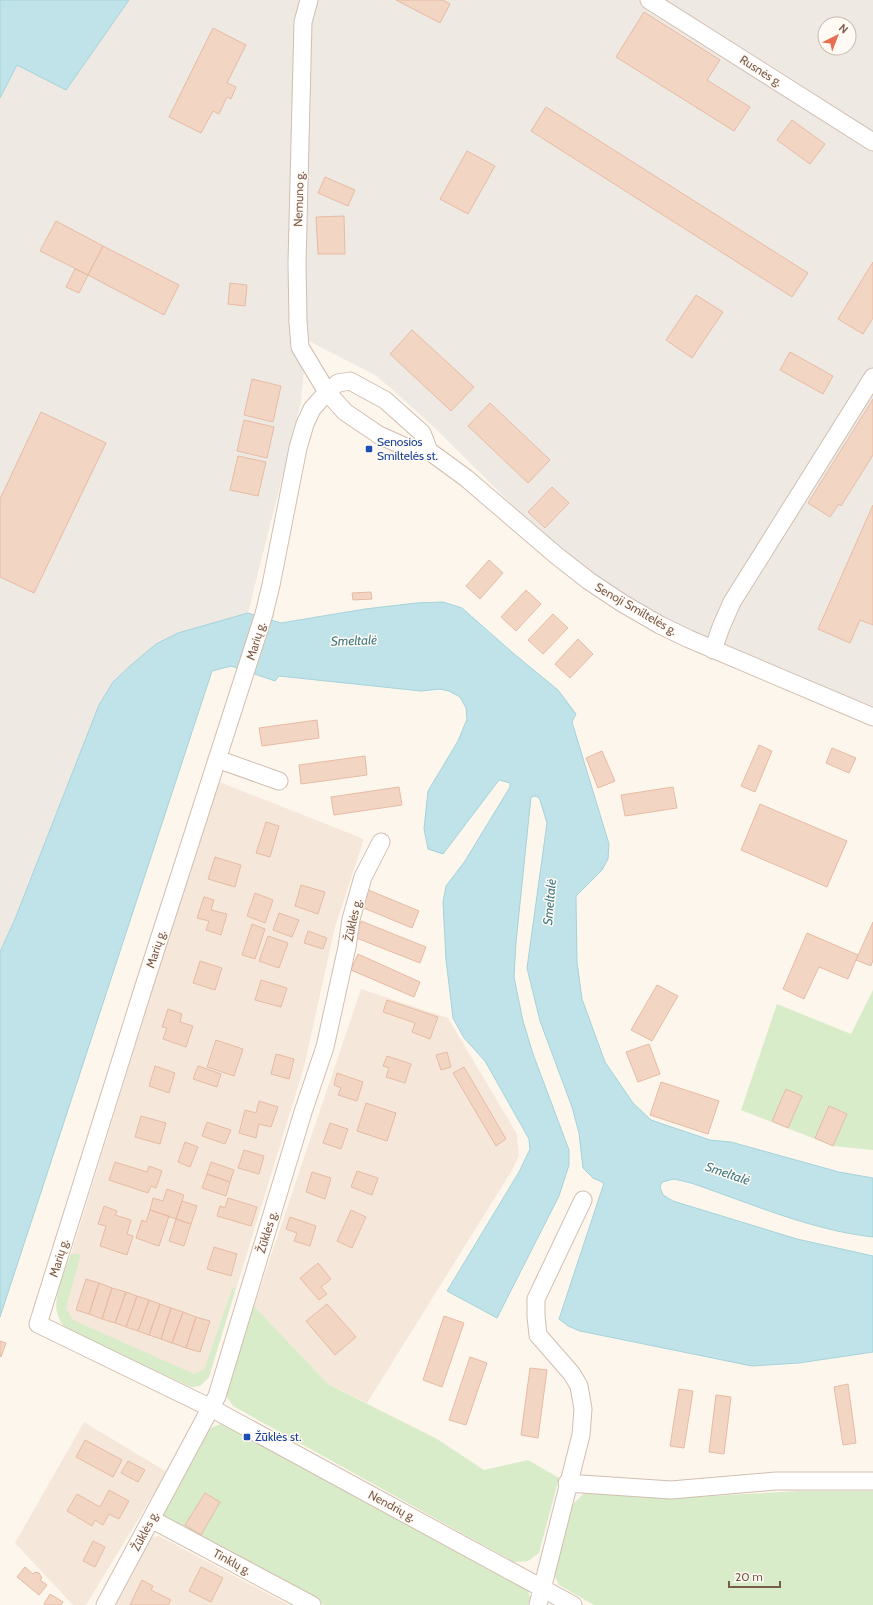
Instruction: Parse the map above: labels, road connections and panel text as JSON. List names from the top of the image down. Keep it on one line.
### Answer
{"streets":{"street":["Rusnės g.","Nemuno g.","Senoji Smiltelės g.","Marių g.","Žūklės g.","Nendrių g.","Tinklų g."]},"crossings":[["Nemuno g.","Senoji Smiltelės g."],["Nemuno g.","Marių g."],["Senoji Smiltelės g.","Marių g."],["Marių g.","Žūklės g."],["Marių g.","Nendrių g."],["Žūklės g.","Nendrių g."],["Žūklės g.","Tinklų g."]],"water":["Smeltalė"],"places":{"transit":["Senosios Smiltelės st.","Žūklės st."]},"scale_bar":"20 m","north":"top right"}
